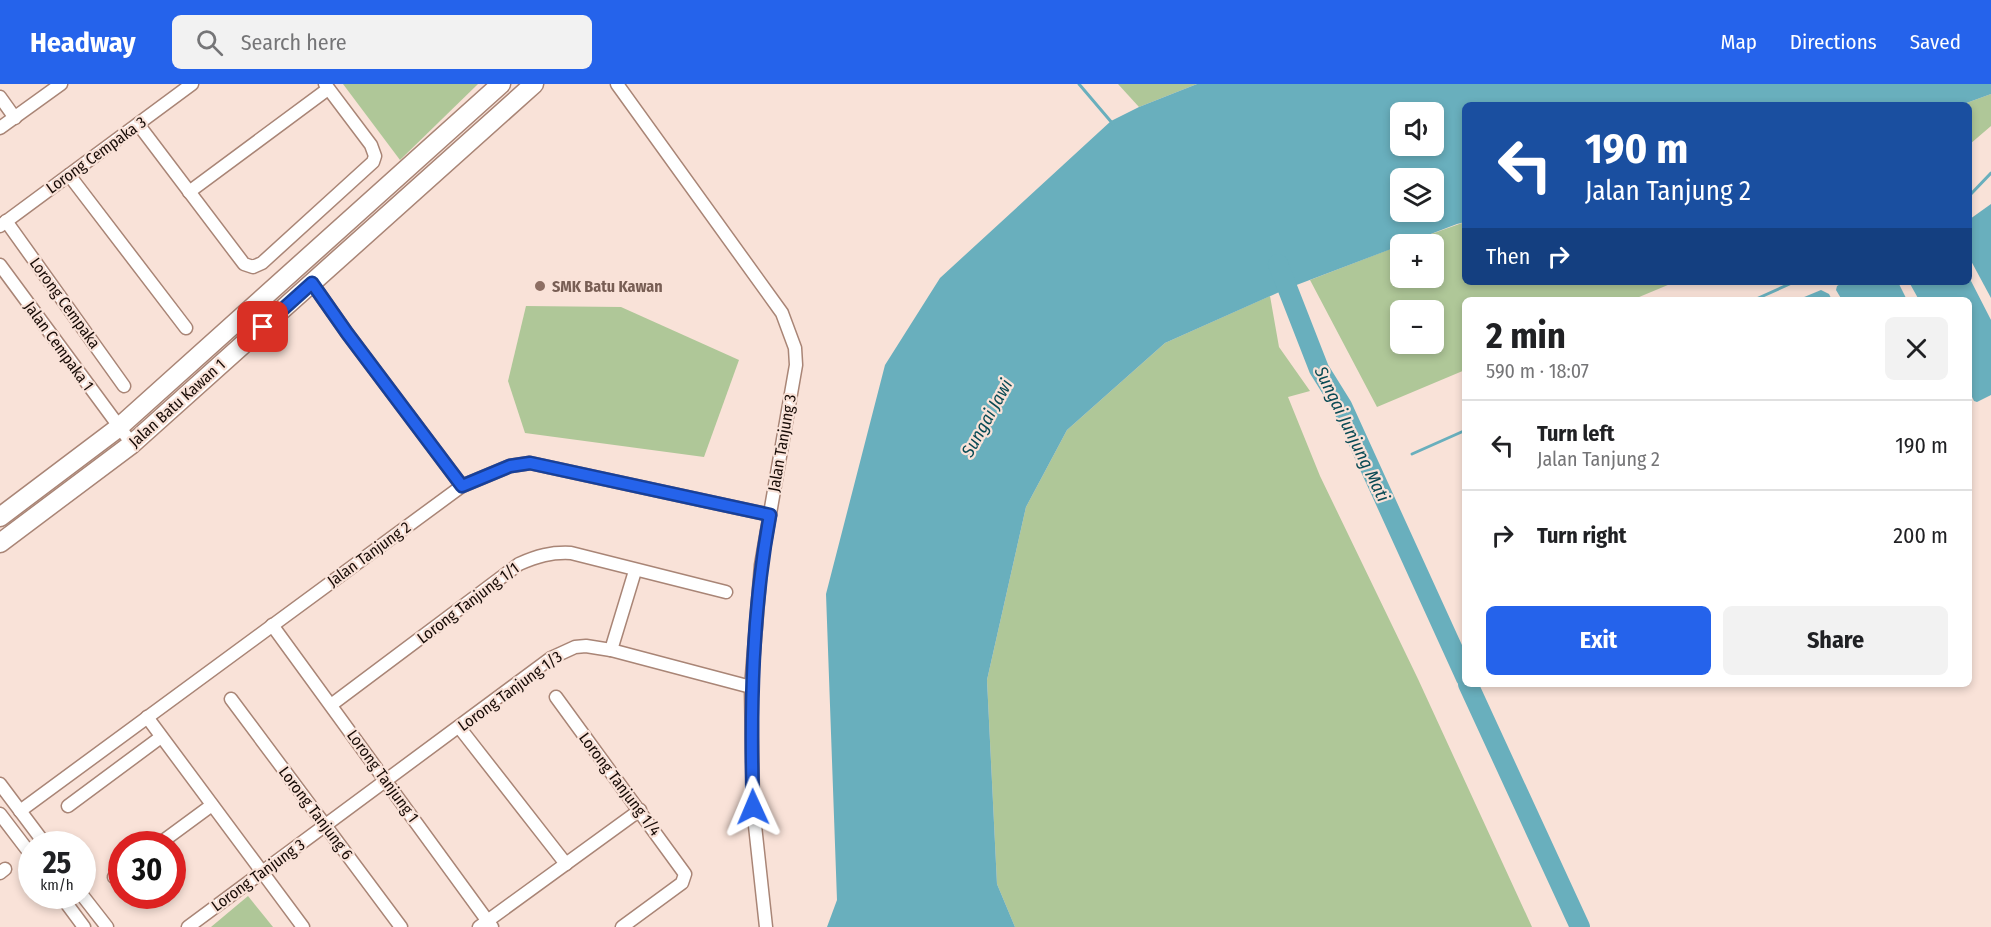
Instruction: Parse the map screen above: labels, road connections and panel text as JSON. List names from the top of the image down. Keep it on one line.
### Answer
{"streets":{"street":["Lorong Cempaka 3","Lorong Cempaka","Jalan Cempaka 1","Jalan Batu Kawan 1","Jalan Tanjung 3","Jalan Tanjung 2","Lorong Tanjung 1/1","Lorong Tanjung 1/3","Lorong Tanjung 1","Lorong Tanjung 1/4","Lorong Tanjung 6","Lorong Tanjung 3"]},"crossings":[["Lorong Cempaka 3","Lorong Cempaka"],["Jalan Cempaka 1","Jalan Batu Kawan 1"],["Jalan Tanjung 3","Jalan Tanjung 2"],["Jalan Tanjung 3","Lorong Tanjung 1/3"],["Jalan Tanjung 2","Lorong Tanjung 1"],["Lorong Tanjung 1/1","Lorong Tanjung 1"],["Lorong Tanjung 1/3","Lorong Tanjung 1"],["Lorong Tanjung 1/3","Lorong Tanjung 3"],["Lorong Tanjung 1","Lorong Tanjung 3"],["Lorong Tanjung 6","Lorong Tanjung 3"]],"water":["Sungai Jawi","Sungai Junjung Mati"],"places":["SMK Batu Kawan"],"page":{"header":"Headway","search":"Search here","nav":["Map","Directions","Saved"],"map_buttons":["+","−"],"turn":["190 m","Jalan Tanjung 2"],"then":"Then","heading":["2 min","590 m · 18:07"],"list":[{"name":"Turn left","note":"Jalan Tanjung 2","value":"190 m"},{"name":"Turn right","value":"200 m"}],"buttons":["Exit","Share"],"speed":"25 km/h","limit":"30"}}
